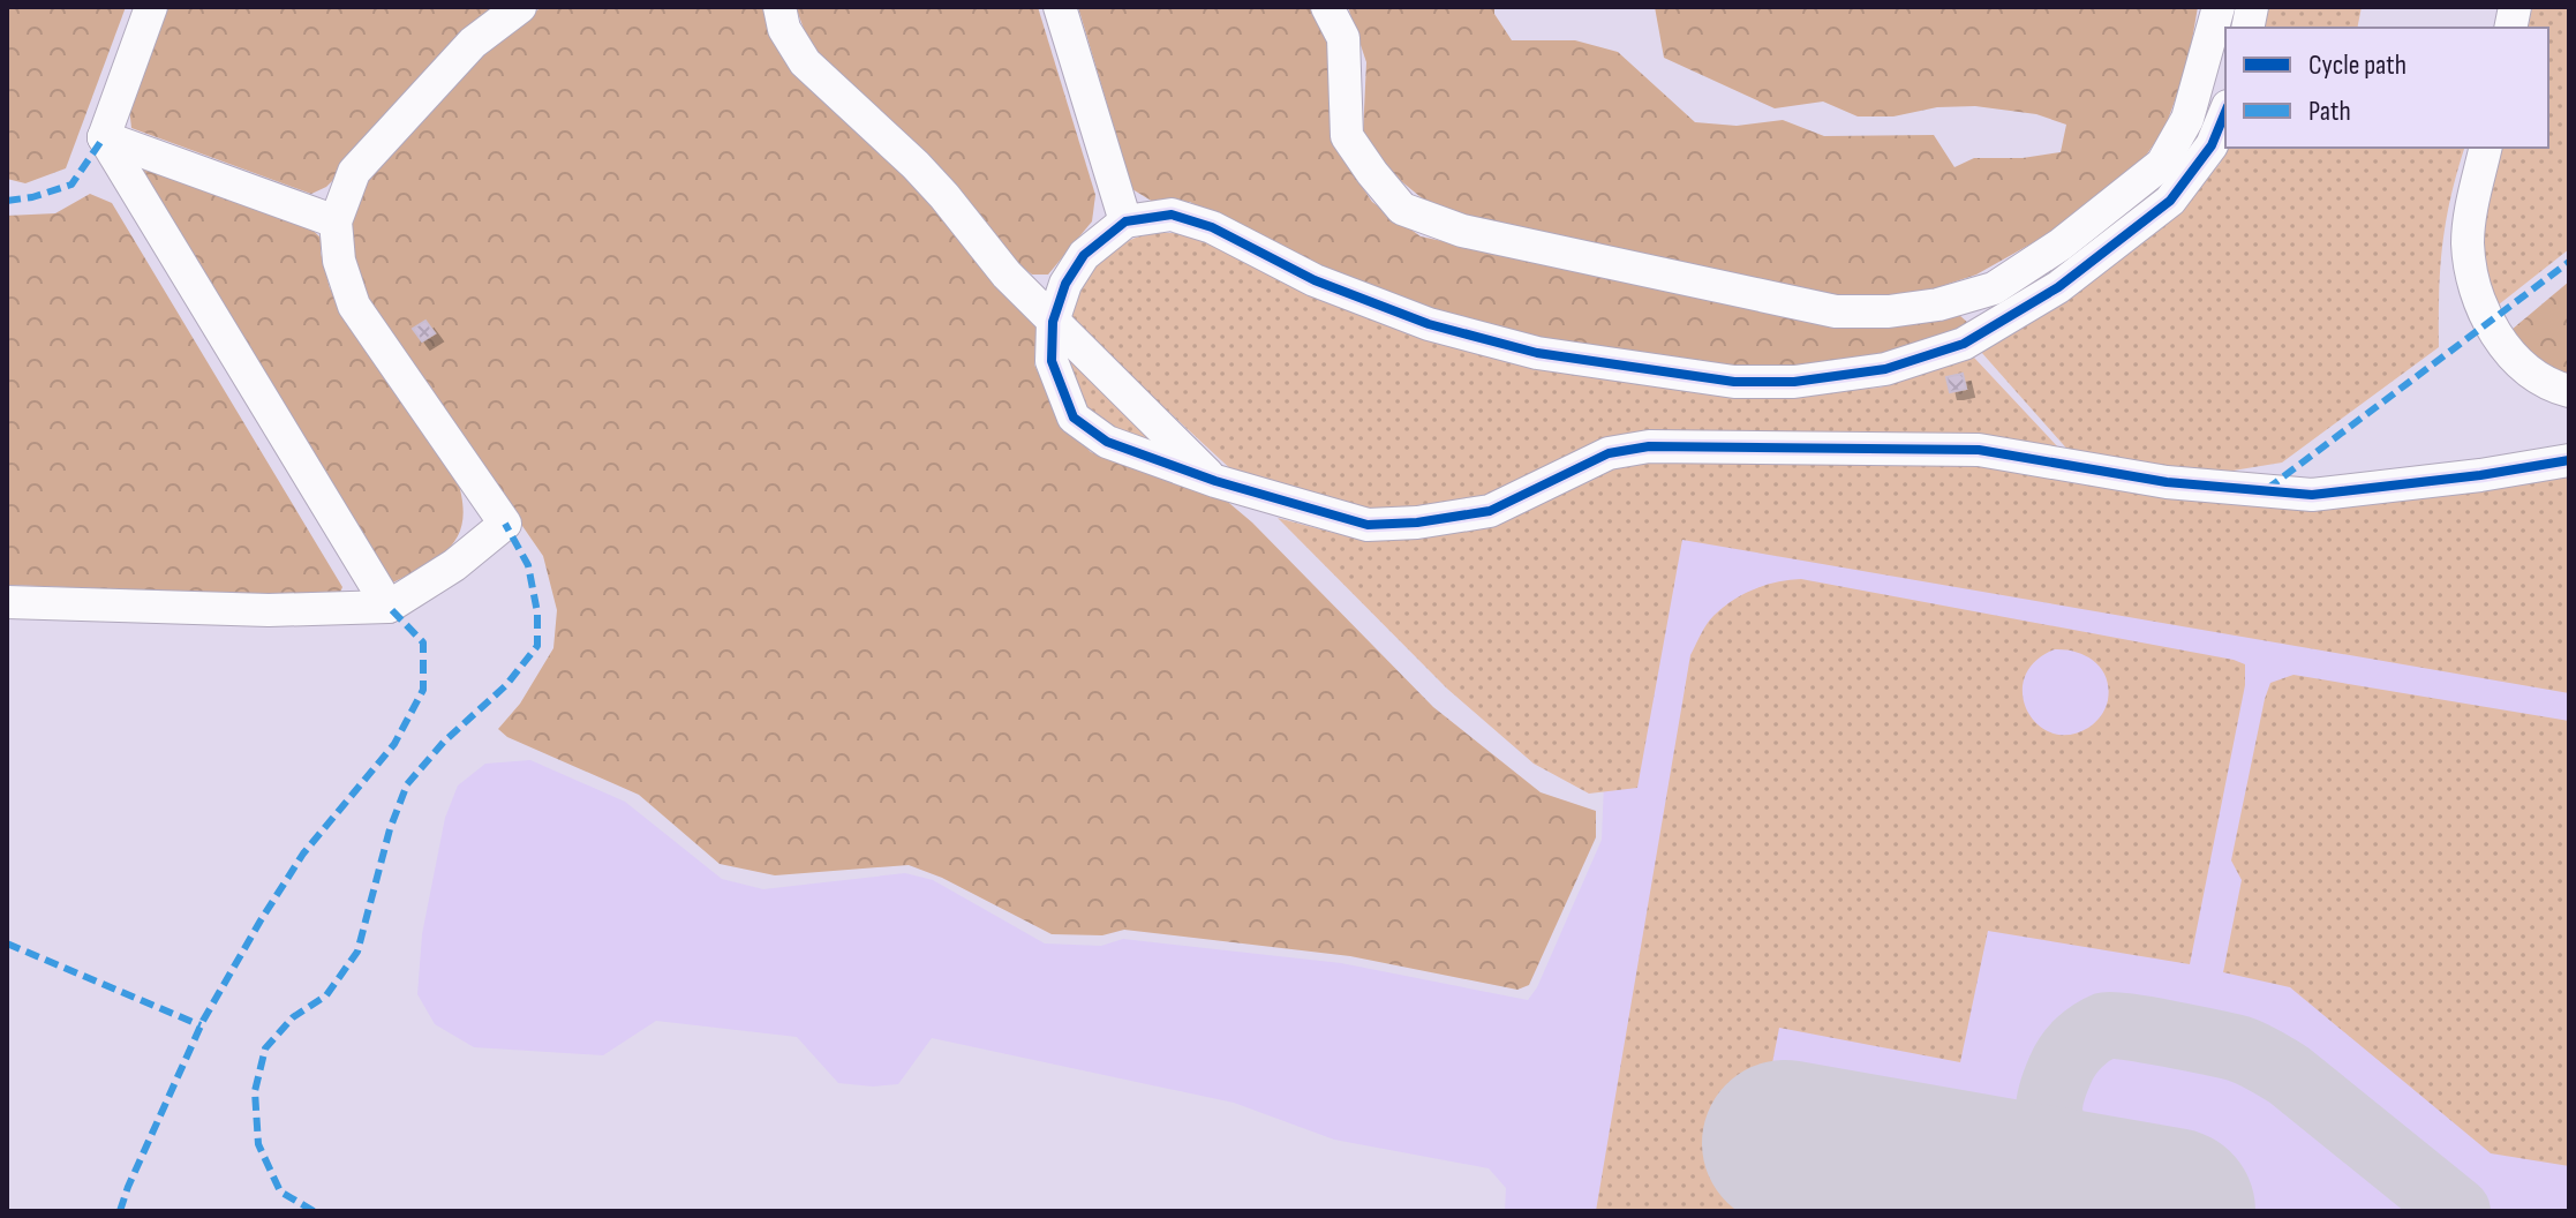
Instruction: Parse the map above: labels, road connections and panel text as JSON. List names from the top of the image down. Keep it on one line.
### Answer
{"legend":["Cycle path","Path"]}
